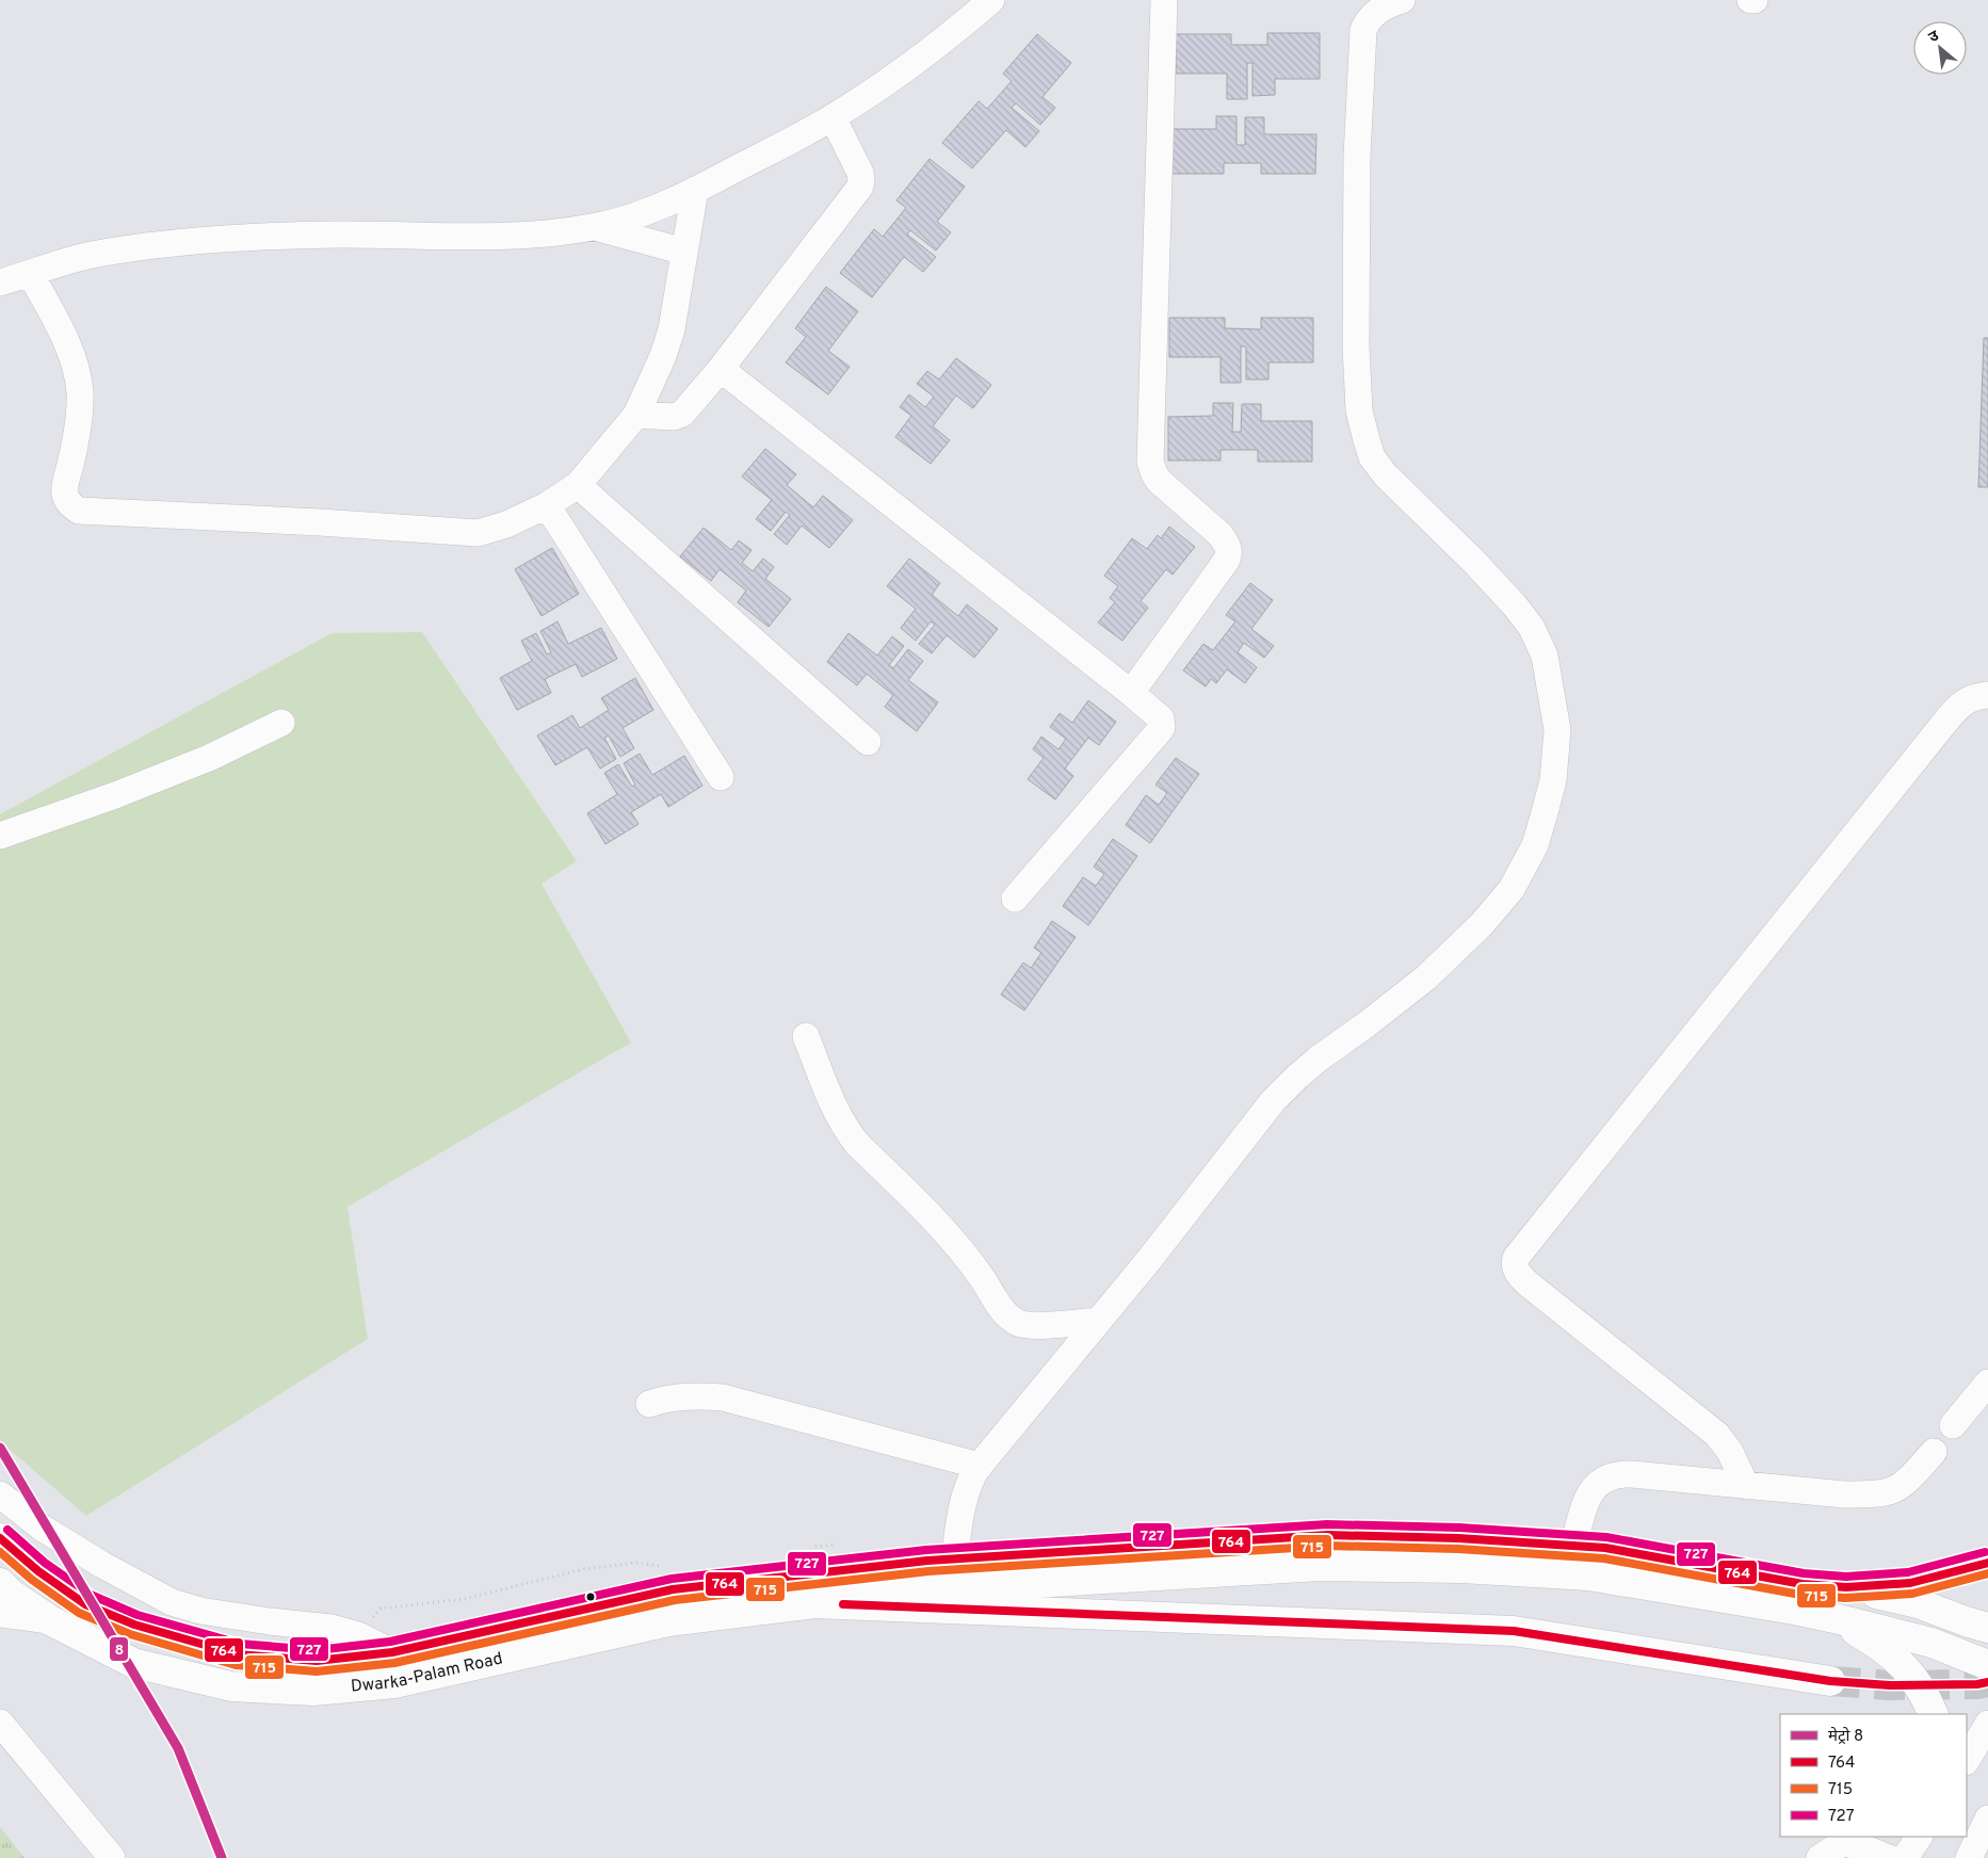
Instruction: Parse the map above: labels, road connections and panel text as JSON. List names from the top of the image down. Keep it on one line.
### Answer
{"streets":{"main road":["Dwarka-Palam Road"]},"lines":["metro line 8","transit line 727","transit line 764","transit line 715"],"legend":["मेट्रो 8","764","715","727"],"north":"top left"}
